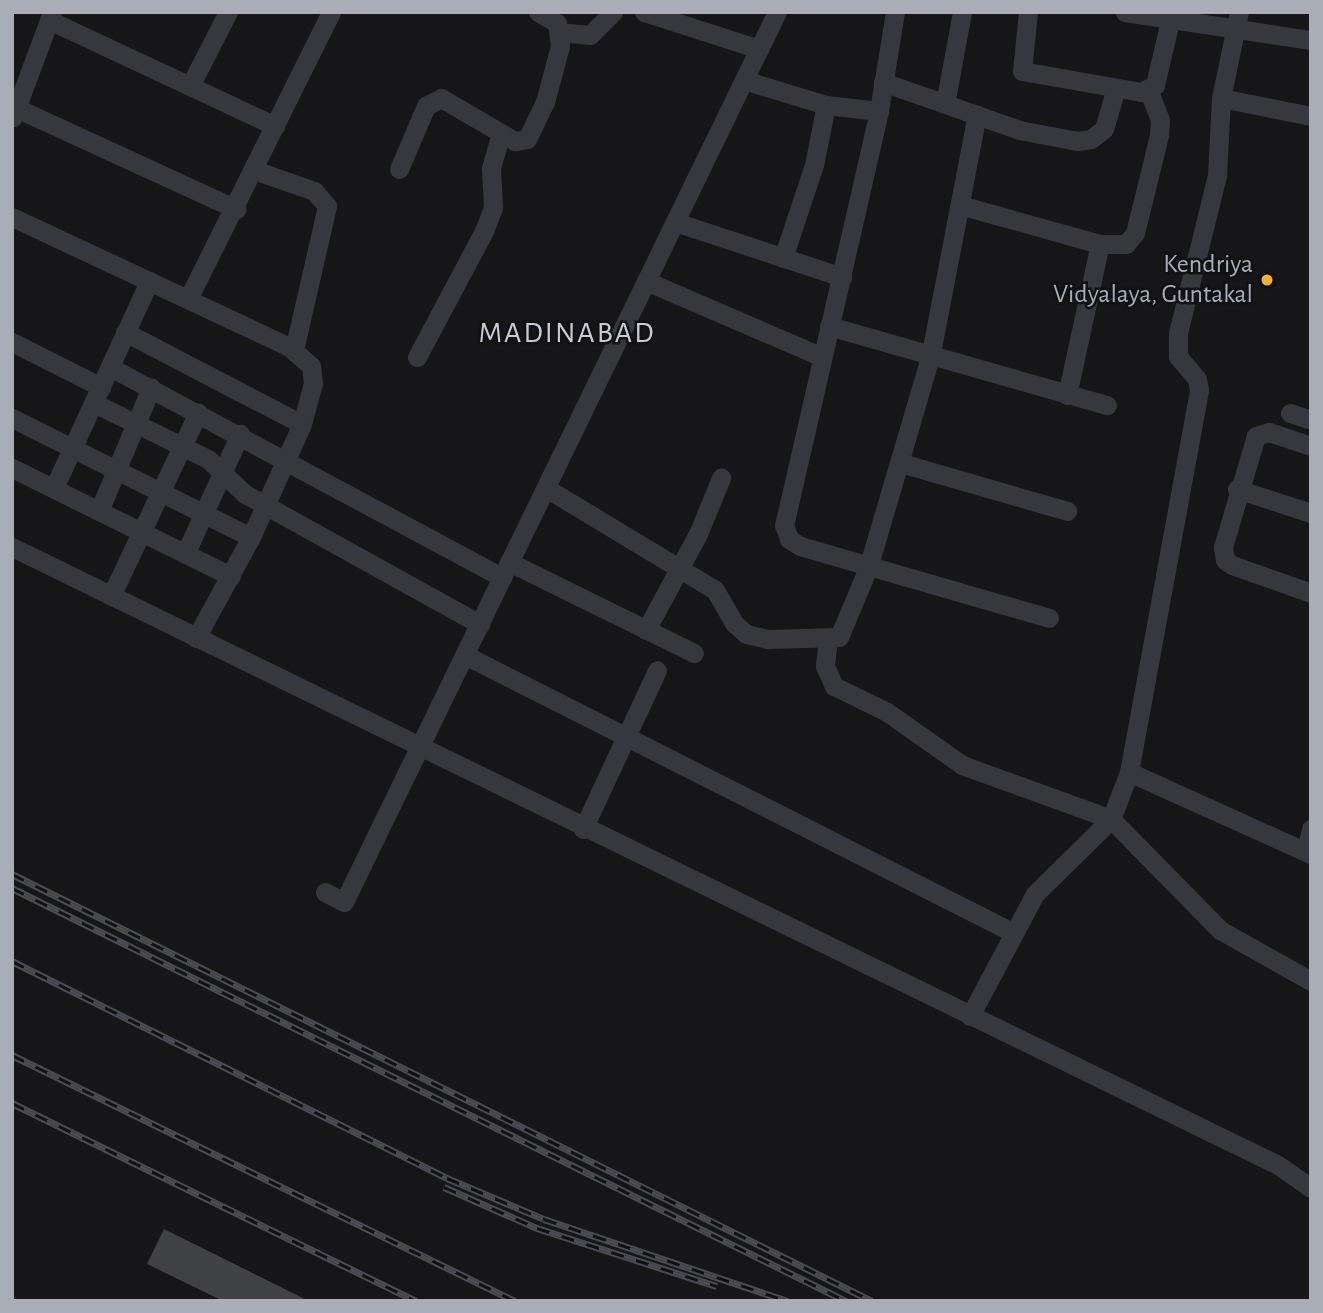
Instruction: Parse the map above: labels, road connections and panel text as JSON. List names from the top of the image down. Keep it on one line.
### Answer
{"districts":["MADINABAD"],"places":["Kendriya Vidyalaya, Guntakal"]}
